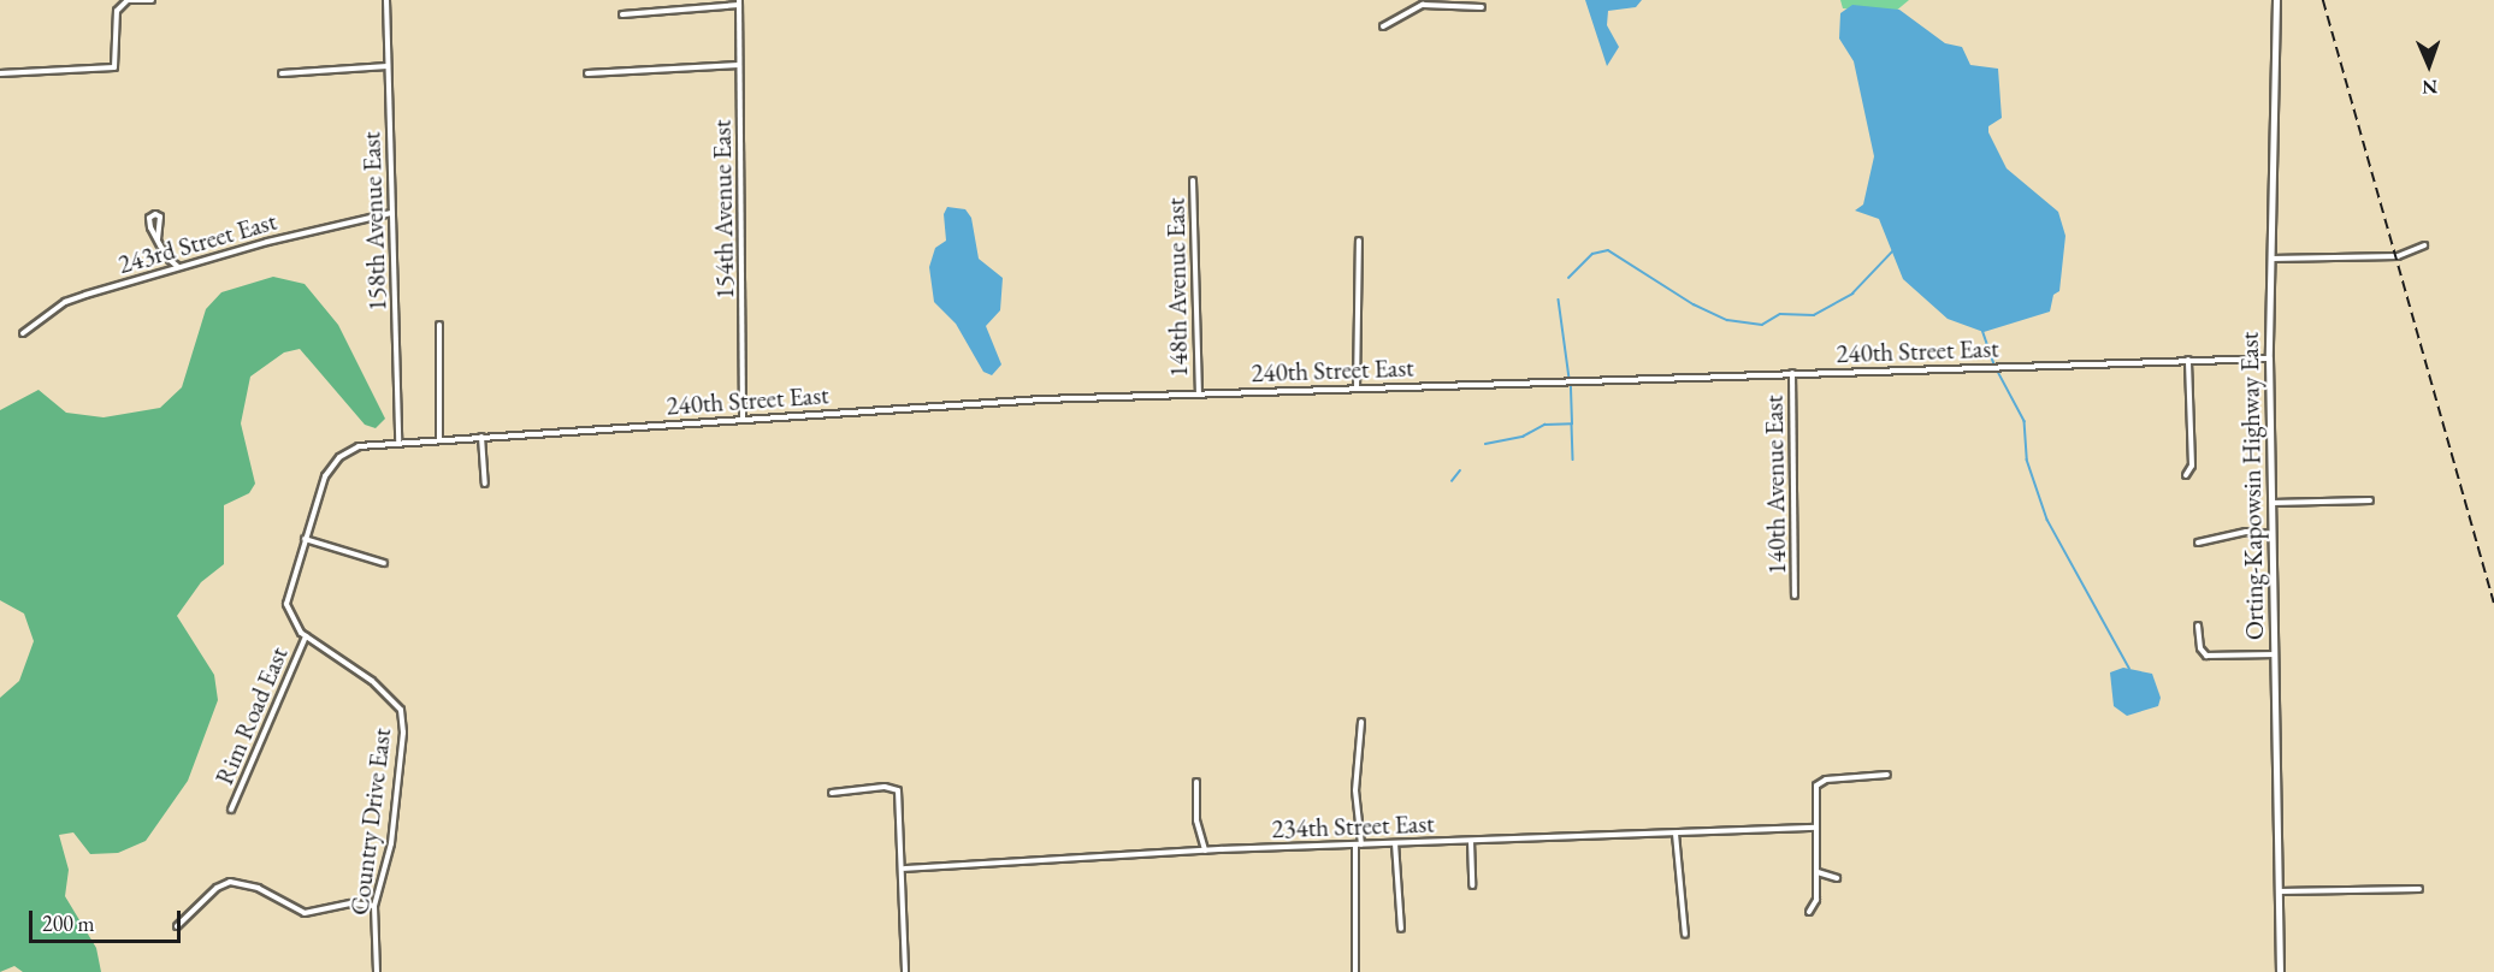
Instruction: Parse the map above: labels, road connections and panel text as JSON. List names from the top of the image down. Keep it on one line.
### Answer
{"streets":{"main road":["Orting-Kapowsin Highway East"],"street":["154th Avenue East","158th Avenue East","243rd Street East","148th Avenue East","240th Street East","140th Avenue East","Rim Road East","Country Drive East","234th Street East"]},"crossings":[["154th Avenue East","240th Street East"],["158th Avenue East","243rd Street East"],["158th Avenue East","240th Street East"],["158th Avenue East","Country Drive East"],["148th Avenue East","240th Street East"],["240th Street East","140th Avenue East"],["240th Street East","Orting-Kapowsin Highway East"],["240th Street East","Country Drive East"],["Rim Road East","Country Drive East"]],"scale_bar":"200 m","north":"bottom"}
